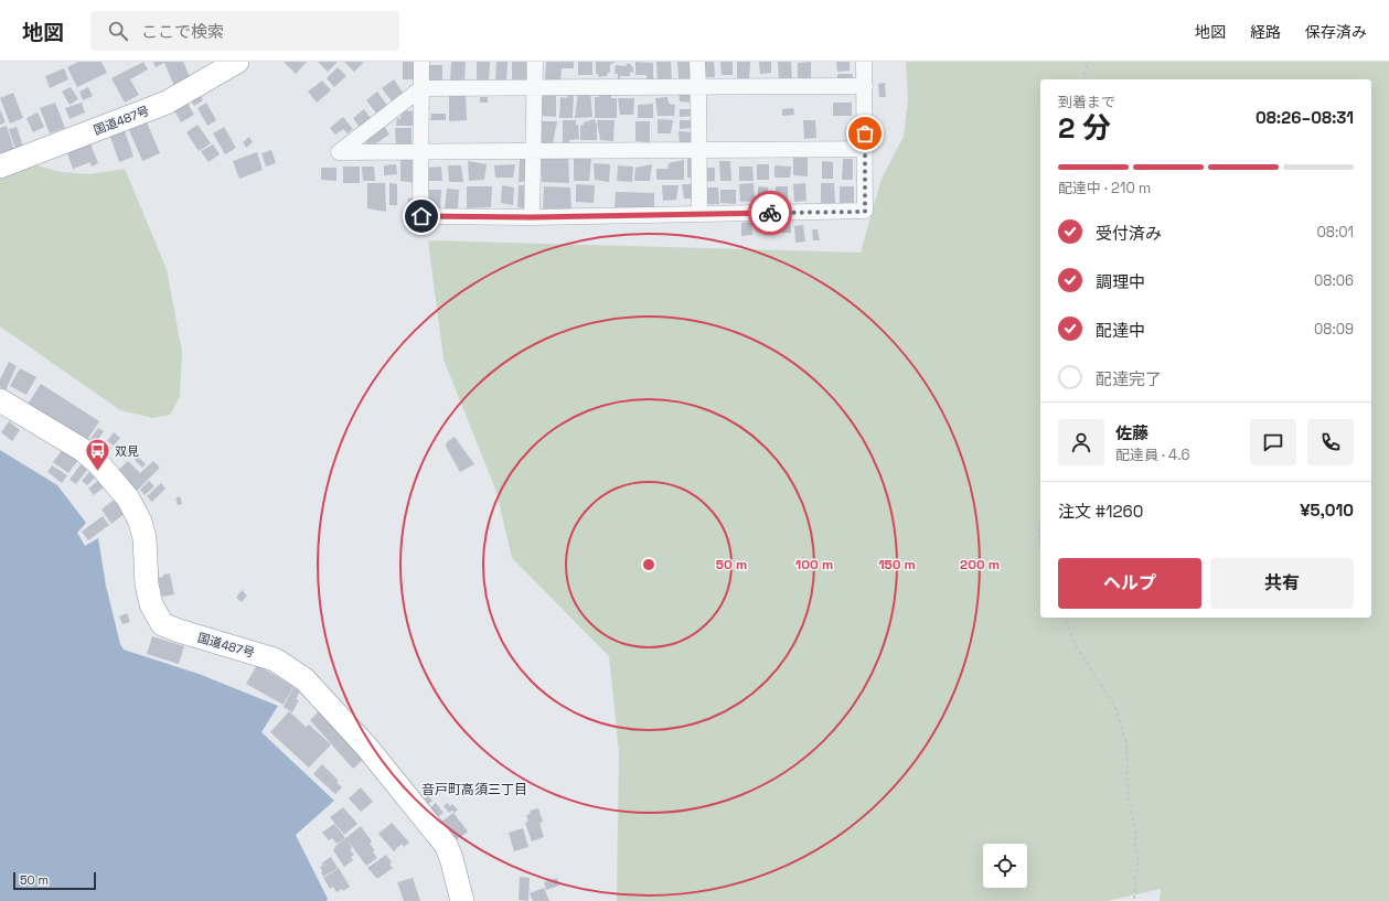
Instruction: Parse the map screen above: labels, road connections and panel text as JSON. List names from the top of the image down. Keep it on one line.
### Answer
{"streets":{"highway":["国道487号"]},"districts":["音戸町高須三丁目"],"places":{"bus stop":["双見"]},"scale_bar":"50 m","page":{"header":"地図","search":"ここで検索","nav":["地図","経路","保存済み"],"heading":["2 分","到着まで","08:26–08:31"],"panel":["佐藤","配達員 · 4.6","注文 #1260","¥5,010"],"bar":"配達中 · 210 m","list":[["受付済み","08:01"],["調理中","08:06"],["配達中","08:09"],"配達完了"],"buttons":["ヘルプ","共有"],"scale":"50 m"},"rings":["50 m","100 m","150 m","200 m"]}
